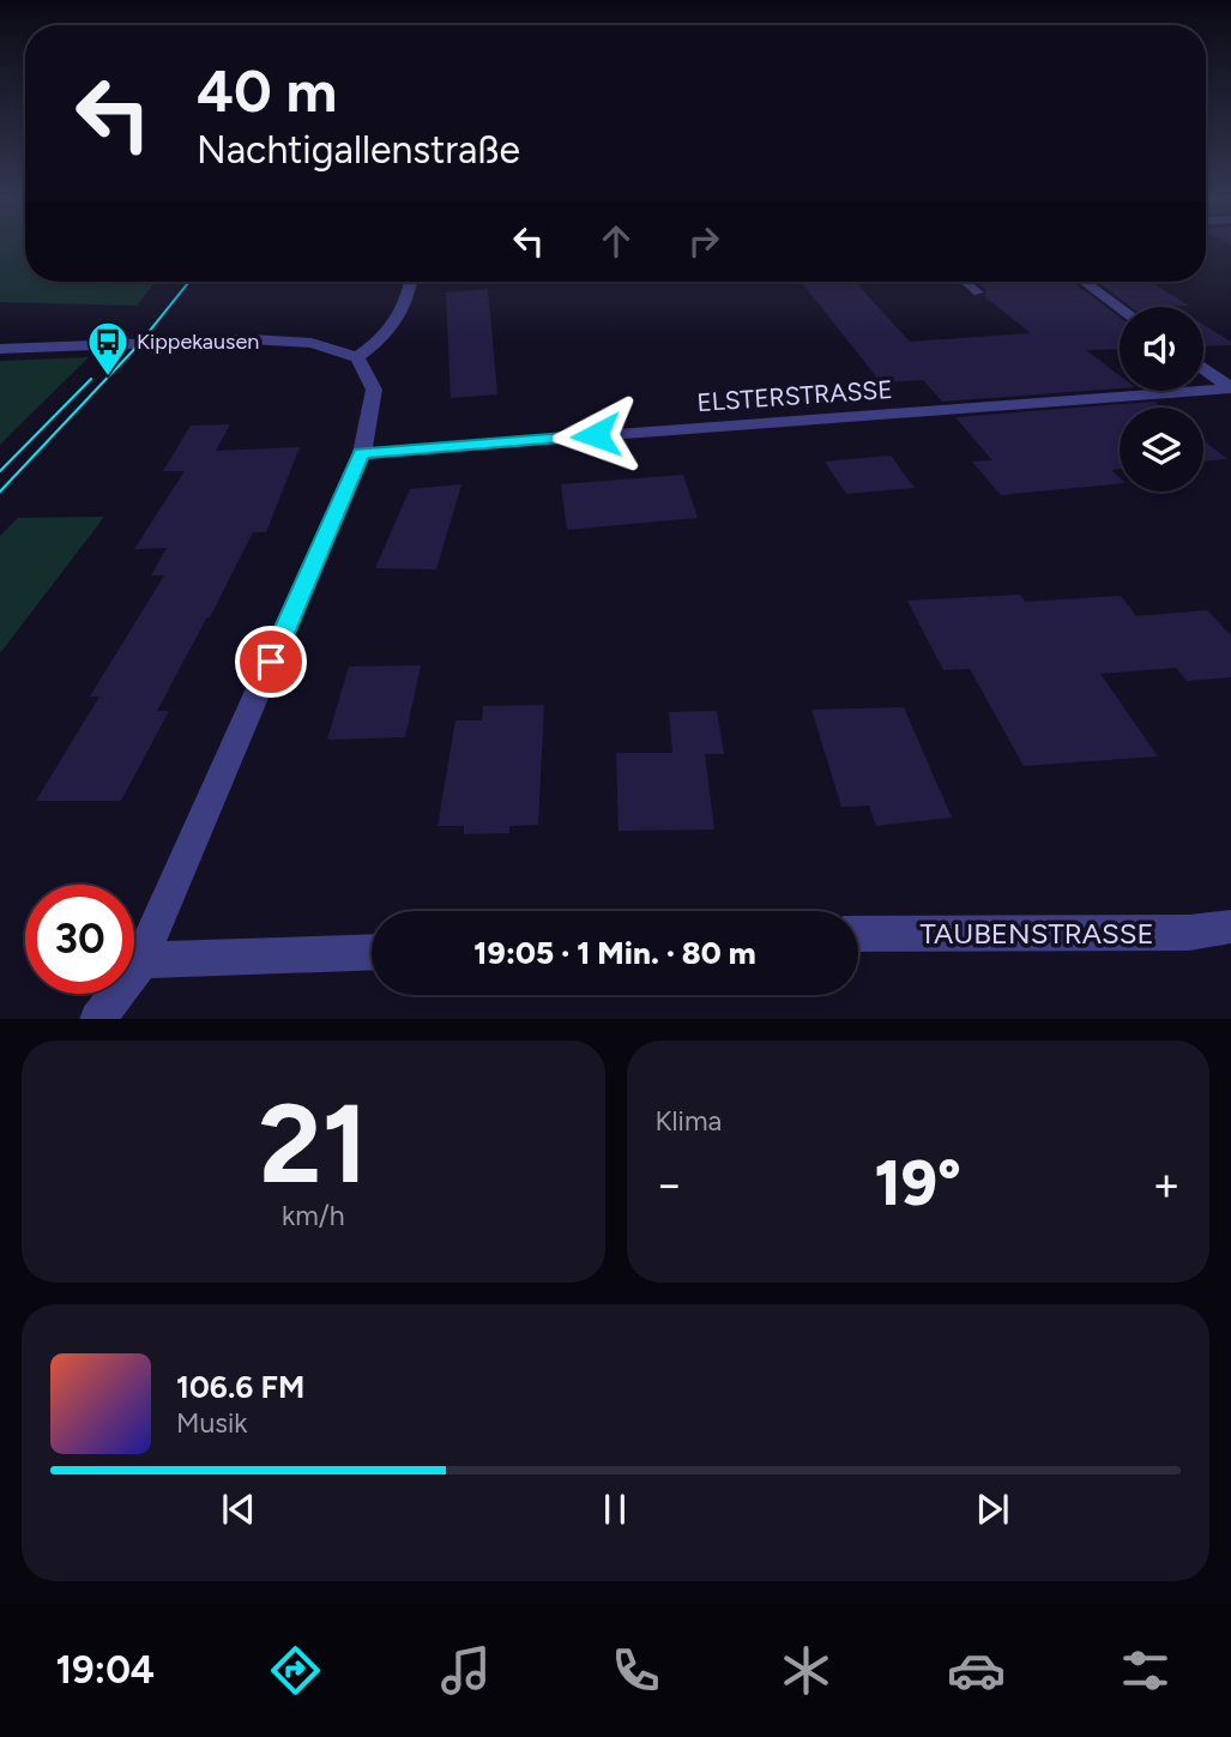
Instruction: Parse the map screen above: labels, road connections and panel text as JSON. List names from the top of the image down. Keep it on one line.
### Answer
{"streets":{"street":["ELSTERSTRASSE","TAUBENSTRASSE"]},"places":{"bus stop":["Kippekausen"]},"page":{"turn":["40 m","Nachtigallenstraße"],"limit":"30","trip":"19:05 · 1 Min. · 80 m","tile":[["21","km/h"],"Klima"],"heat":["−","19°","+"],"song":["106.6 FM","Musik"],"tabs":"19:04"}}
